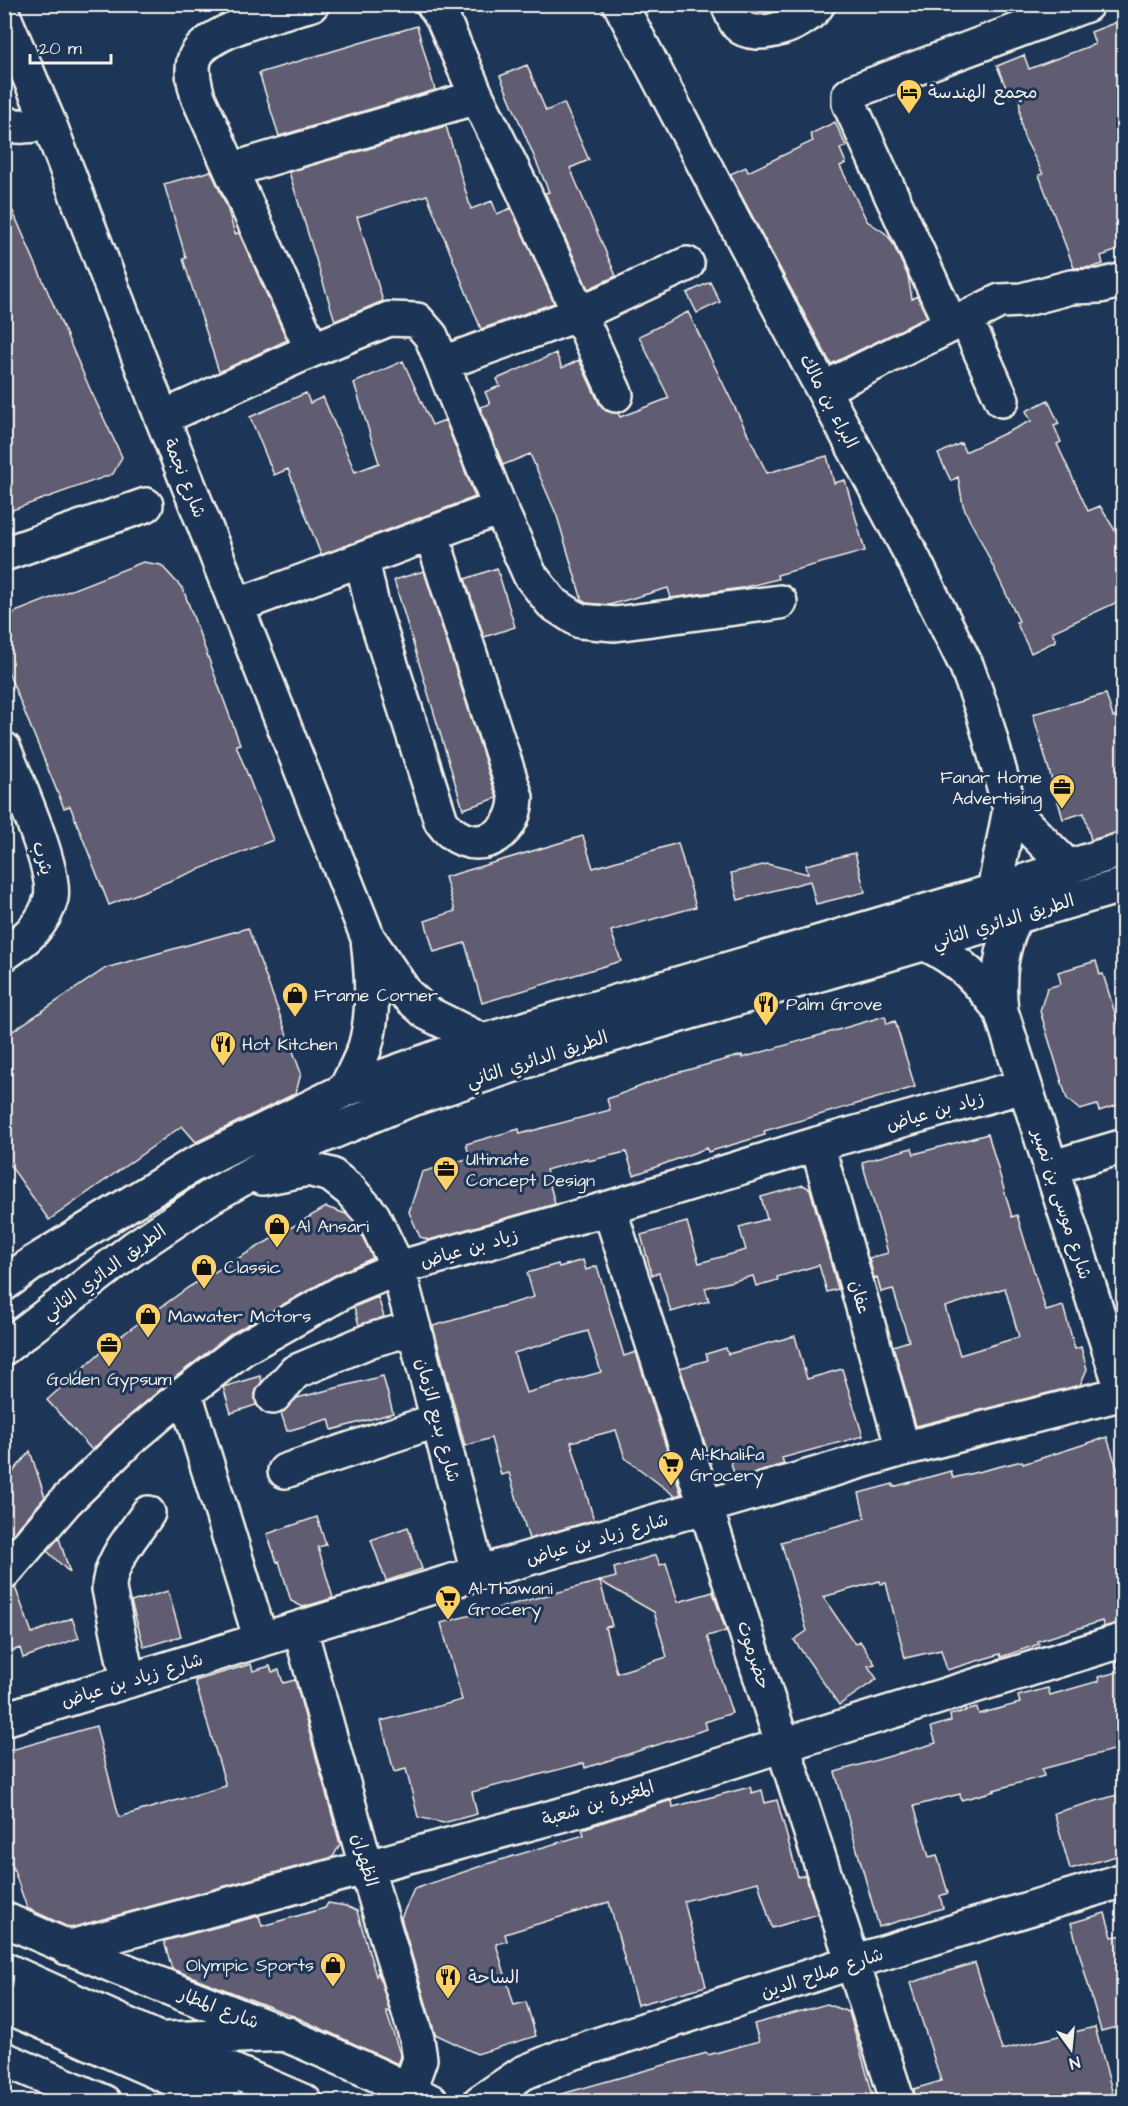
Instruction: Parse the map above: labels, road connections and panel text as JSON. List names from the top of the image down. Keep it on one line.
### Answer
{"streets":{"street":["البراء بن مالك","شارع نجمة","يثرب","الطريق الدائري الثاني","زياد بن عياض","شارع موسى بن نصير","عفان","شارع بديع الزمان","شارع زياد بن عياض","حضرموت","المغيرة بن شعبة","الظهران","شارع صلاح الدين","شارع المطار"]},"crossings":[["البراء بن مالك","الطريق الدائري الثاني"],["شارع نجمة","الطريق الدائري الثاني"],["الطريق الدائري الثاني","شارع موسى بن نصير"],["الطريق الدائري الثاني","شارع بديع الزمان"],["زياد بن عياض","شارع موسى بن نصير"],["زياد بن عياض","عفان"],["زياد بن عياض","شارع بديع الزمان"],["زياد بن عياض","حضرموت"],["شارع موسى بن نصير","شارع زياد بن عياض"],["عفان","شارع زياد بن عياض"],["شارع بديع الزمان","شارع زياد بن عياض"],["شارع زياد بن عياض","حضرموت"],["شارع زياد بن عياض","الظهران"],["حضرموت","المغيرة بن شعبة"],["حضرموت","شارع صلاح الدين"],["المغيرة بن شعبة","الظهران"],["المغيرة بن شعبة","شارع المطار"],["الظهران","شارع المطار"]],"places":{"hotel":["مجمع الهندسة"],"office":["Fanar Home Advertising","Ultimate Concept Design","Golden Gypsum"],"shop":["Frame Corner","Al Ansari","Classic","Mawater Motors","Olympic Sports"],"restaurant":["Palm Grove","Hot Kitchen","الساحة"],"supermarket":["Al-Khalifa Grocery","Al-Thawani Grocery"]},"scale_bar":"20 m","north":"bottom"}
